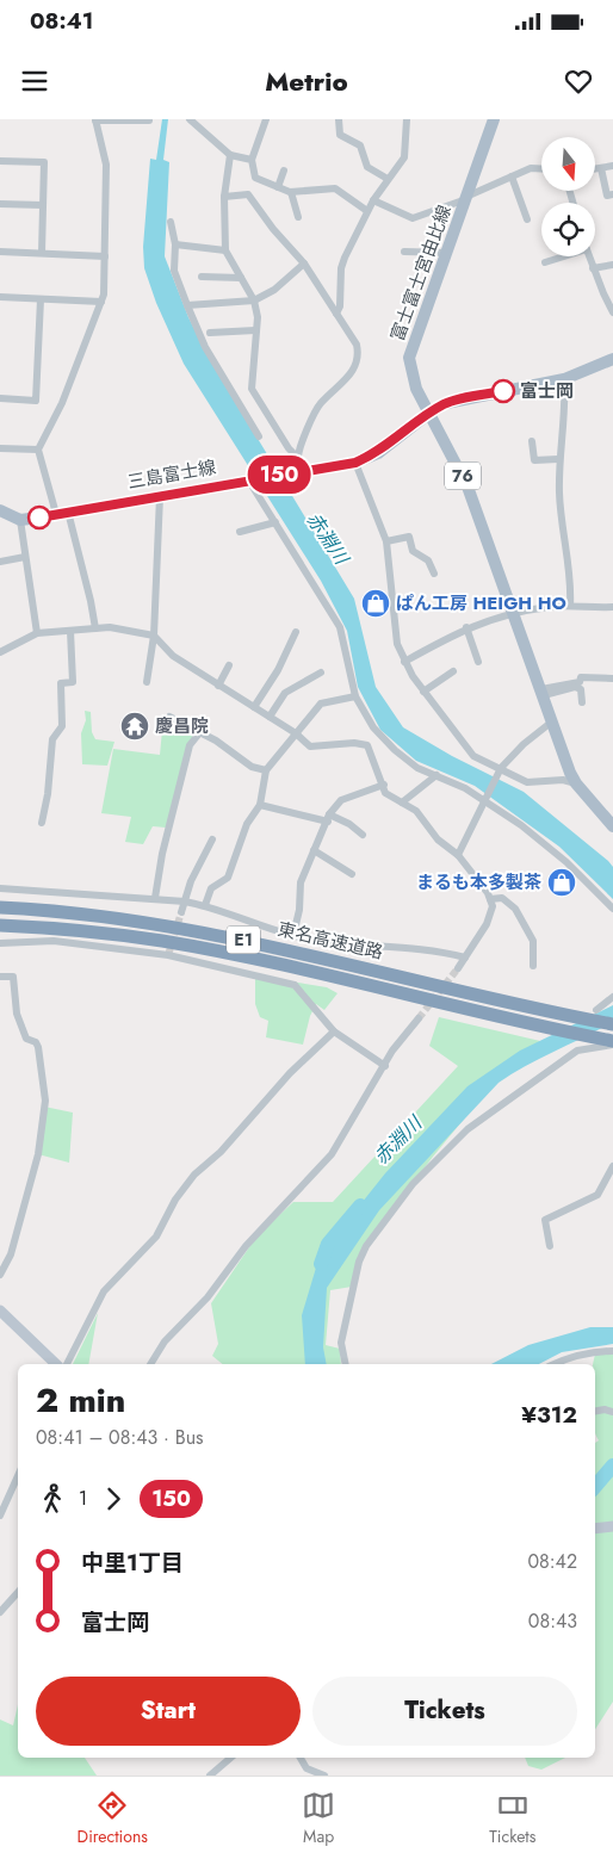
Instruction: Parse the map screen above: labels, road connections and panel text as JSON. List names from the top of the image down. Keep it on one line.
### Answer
{"streets":{"highway":["E1","東名高速道路"],"main road":["富士富士宮由比線","三島富士線","76"]},"crossings":[["富士富士宮由比線","三島富士線"]],"water":["赤淵川"],"places":{"other":["富士岡"],"shop":["ぱん工房 HEIGH HO","まるも本多製茶"],"temple":["慶昌院"]},"lines":["bus line 150"],"north":"bottom","page":{"status":"08:41","header":"Metrio","on_map":"150","heading":["2 min","08:41 – 08:43 · Bus","¥312"],"legs":["1","150"],"list":[{"name":"中里1丁目","value":"08:42"},{"name":"富士岡","value":"08:43"}],"buttons":["Start","Tickets"],"tabs":["Directions","Map","Tickets"]}}
